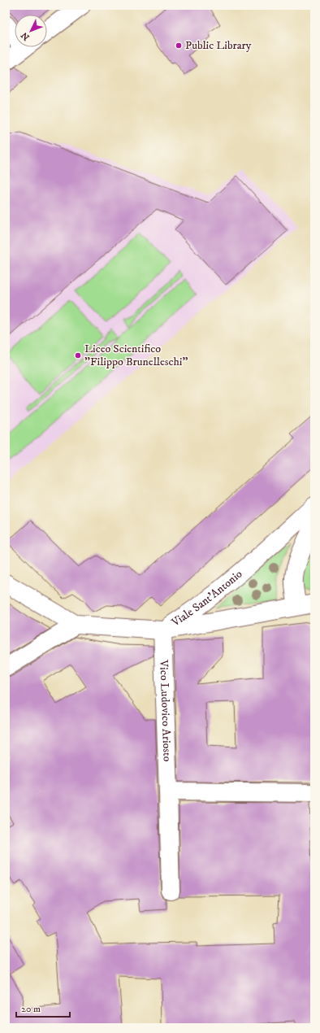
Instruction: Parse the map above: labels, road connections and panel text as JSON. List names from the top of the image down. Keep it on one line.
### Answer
{"streets":{"street":["Viale Sant'Antonio","Vico Ludovico Ariosto"]},"crossings":[["Viale Sant'Antonio","Vico Ludovico Ariosto"]],"places":["Public Library","Liceo Scientifico \"Filippo Brunelleschi\""],"scale_bar":"20 m","north":"bottom left"}
